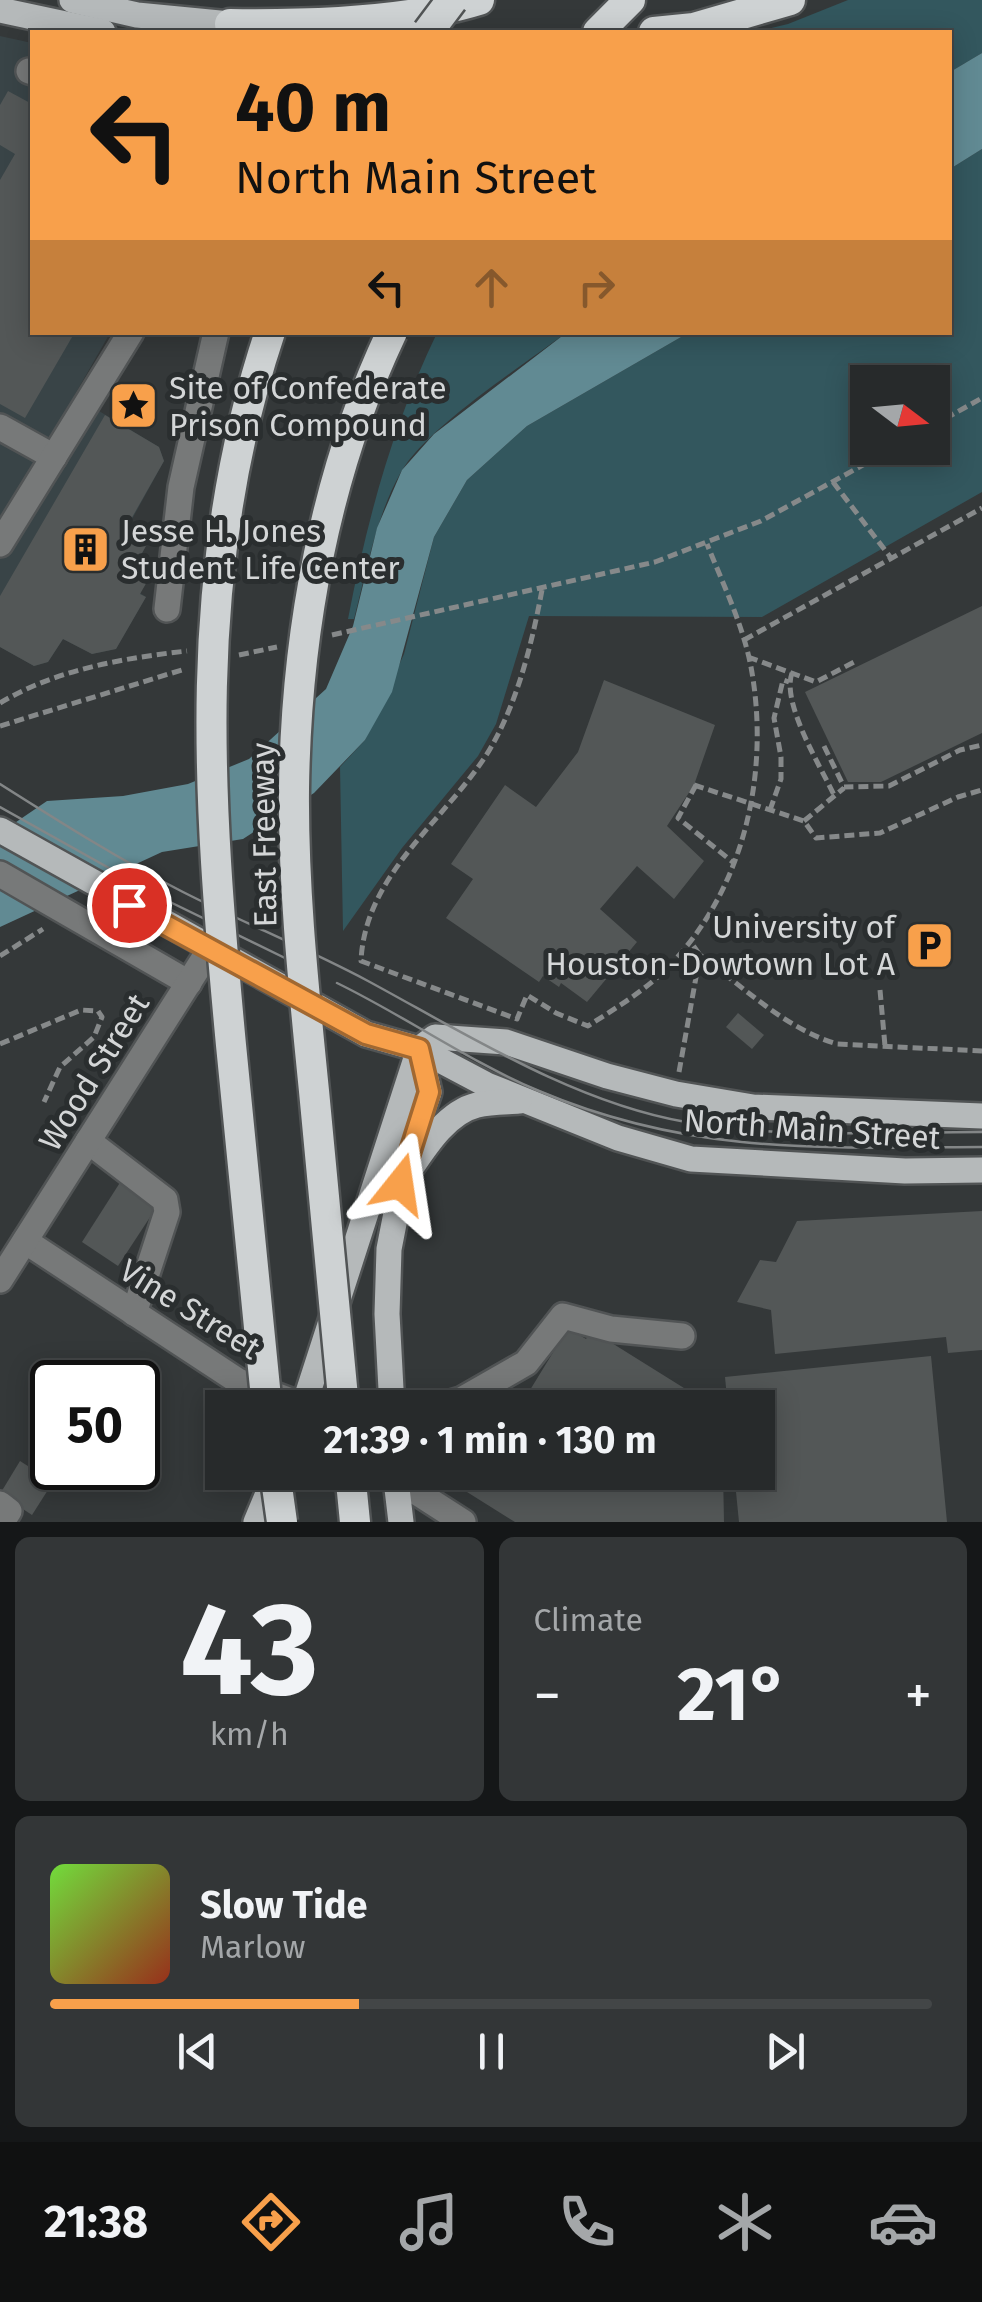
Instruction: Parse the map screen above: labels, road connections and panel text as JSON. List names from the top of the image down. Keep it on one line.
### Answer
{"streets":{"highway":["East Freeway"],"main road":["North Main Street"],"street":["Wood Street","Vine Street"]},"crossings":[["Wood Street","North Main Street"],["Wood Street","Vine Street"]],"places":{"place":["Site of Confederate Prison Compound"],"building":["Jesse H. Jones Student Life Center"],"parking":["University of Houston-Dowtown Lot A"]},"north":"right","page":{"turn":["40 m","North Main Street"],"limit":"50","trip":"21:39 · 1 min · 130 m","tile":[["43","km/h"],"Climate"],"heat":["−","21°","+"],"song":["Slow Tide","Marlow"],"tabs":"21:38"}}
